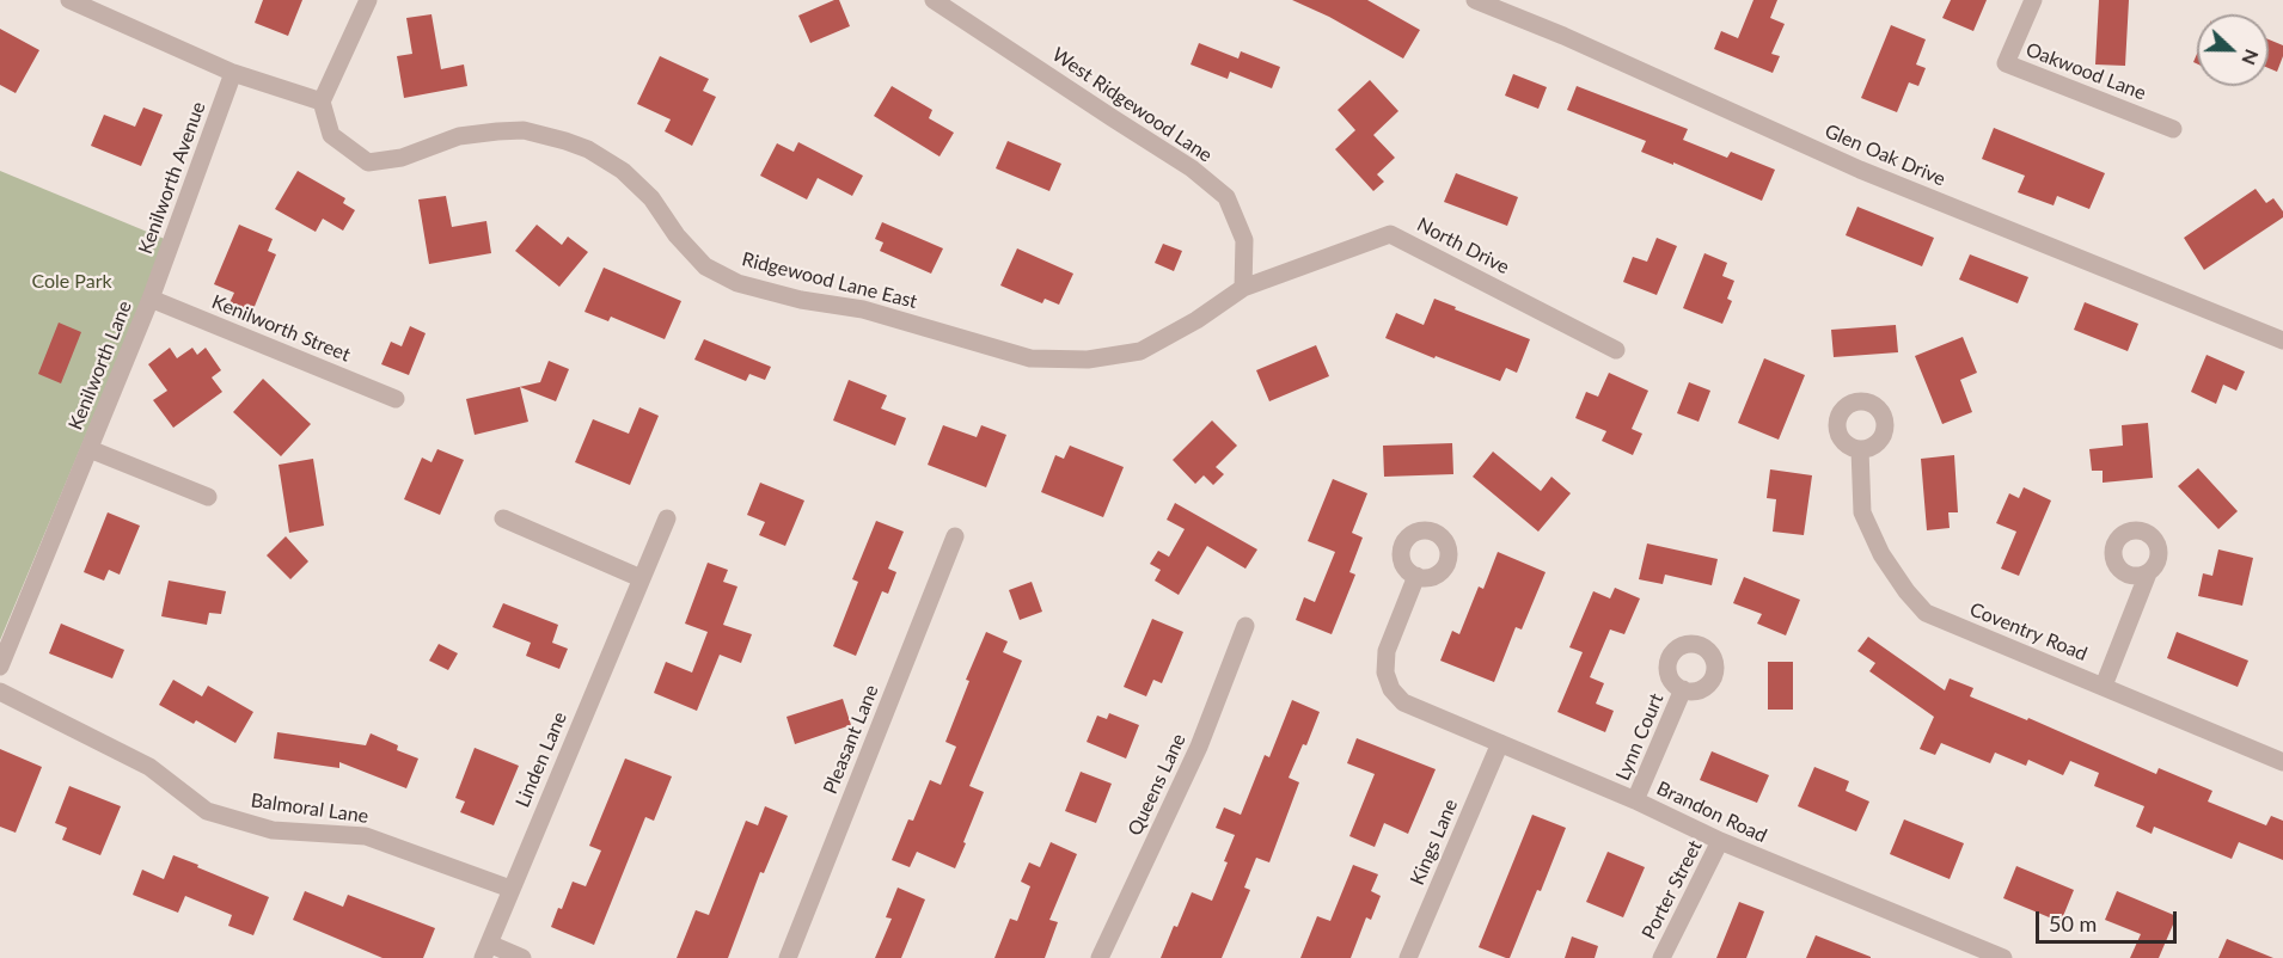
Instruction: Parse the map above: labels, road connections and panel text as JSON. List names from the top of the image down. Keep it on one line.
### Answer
{"streets":{"street":["Oakwood Lane","West Ridgewood Lane","Glen Oak Drive","Kenilworth Avenue","North Drive","Ridgewood Lane East","Kenilworth Street","Kenilworth Lane","Coventry Road","Lynn Court","Pleasant Lane","Linden Lane","Queens Lane","Balmoral Lane","Brandon Road","Kings Lane","Porter Street"]},"crossings":[["West Ridgewood Lane","North Drive"],["West Ridgewood Lane","Ridgewood Lane East"],["Kenilworth Avenue","Kenilworth Street"],["Kenilworth Avenue","Kenilworth Lane"],["North Drive","Ridgewood Lane East"],["Kenilworth Street","Kenilworth Lane"],["Lynn Court","Brandon Road"],["Linden Lane","Balmoral Lane"],["Brandon Road","Kings Lane"],["Brandon Road","Porter Street"]],"parks":["Cole Park"],"scale_bar":"50 m","north":"right"}
